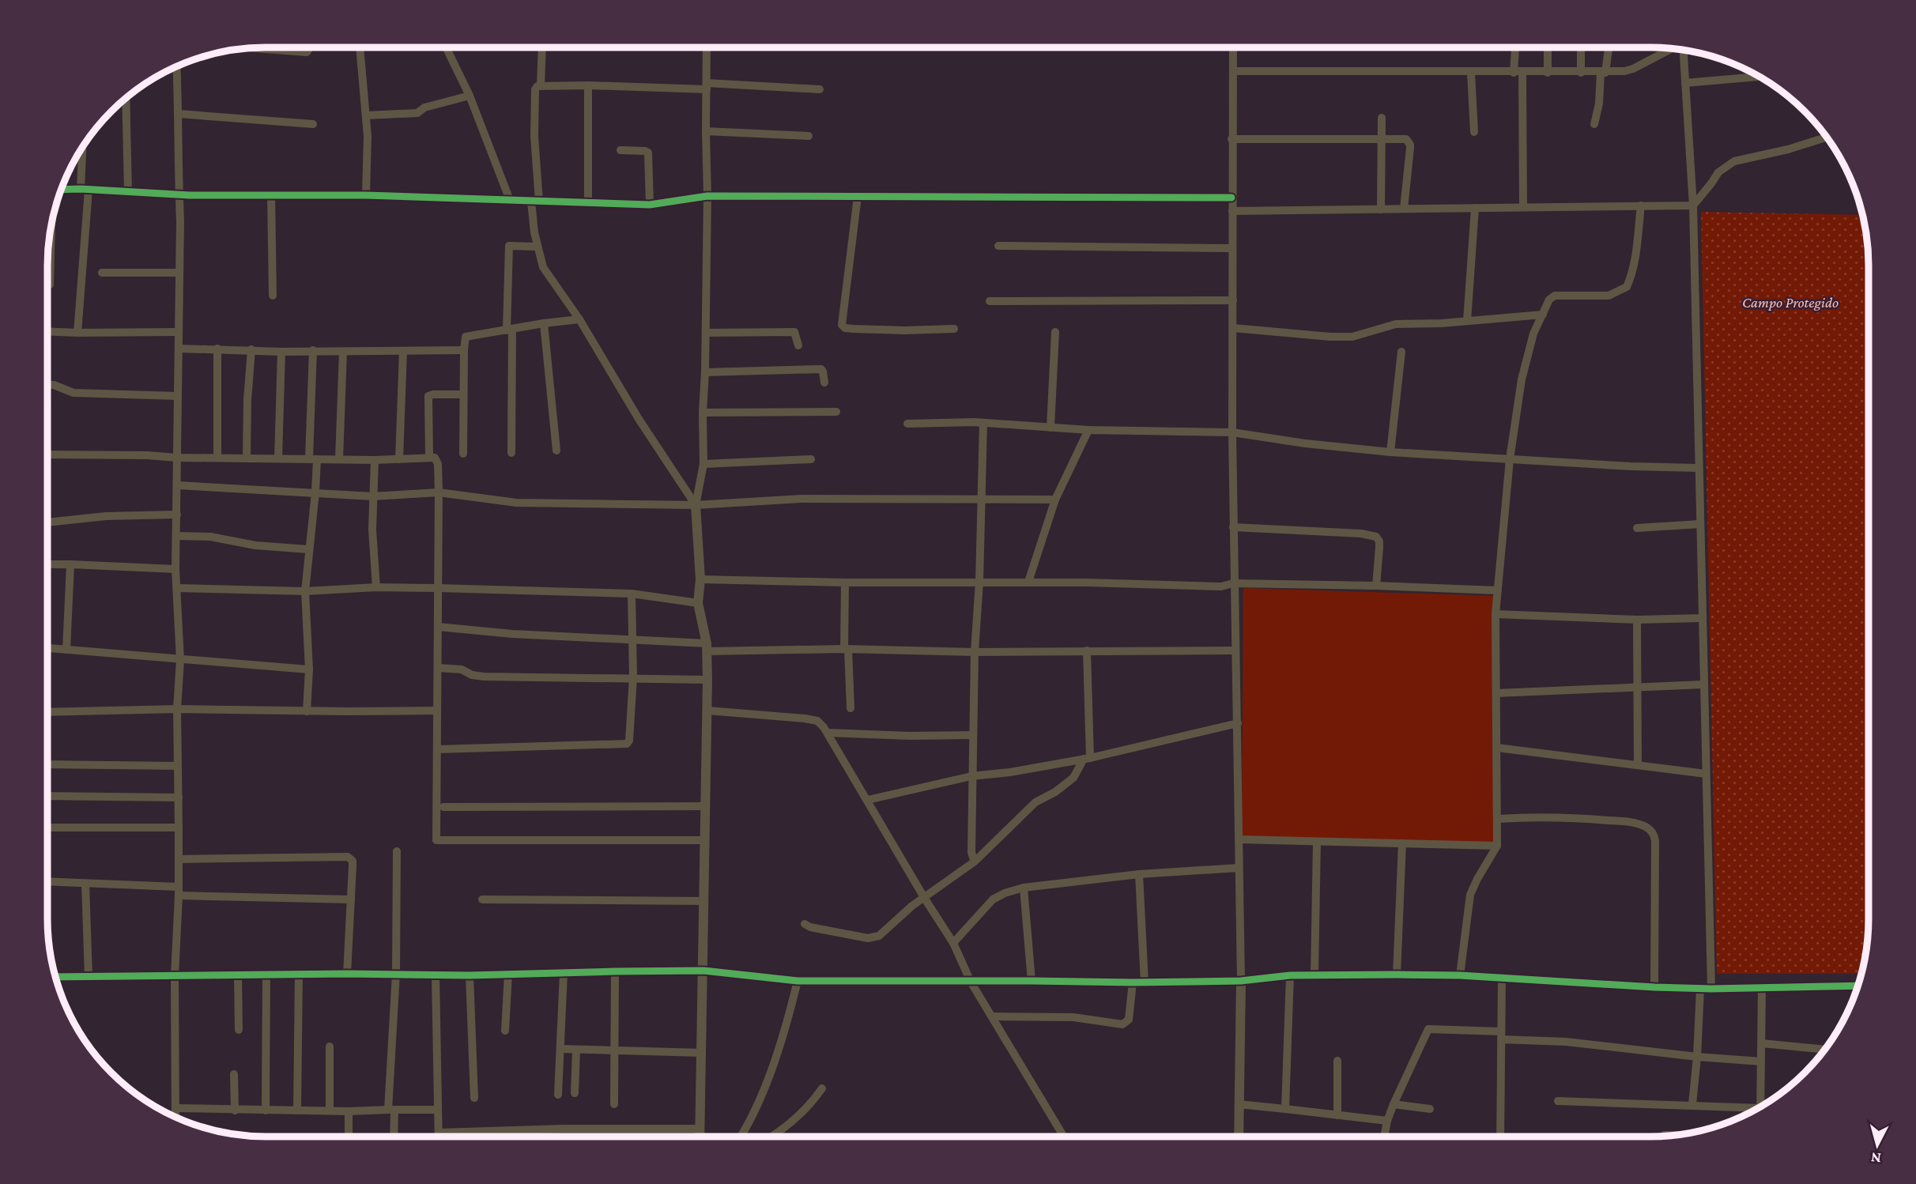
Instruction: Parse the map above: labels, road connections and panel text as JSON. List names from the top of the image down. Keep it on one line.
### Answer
{"parks":["Campo Protegido"],"north":"bottom"}
